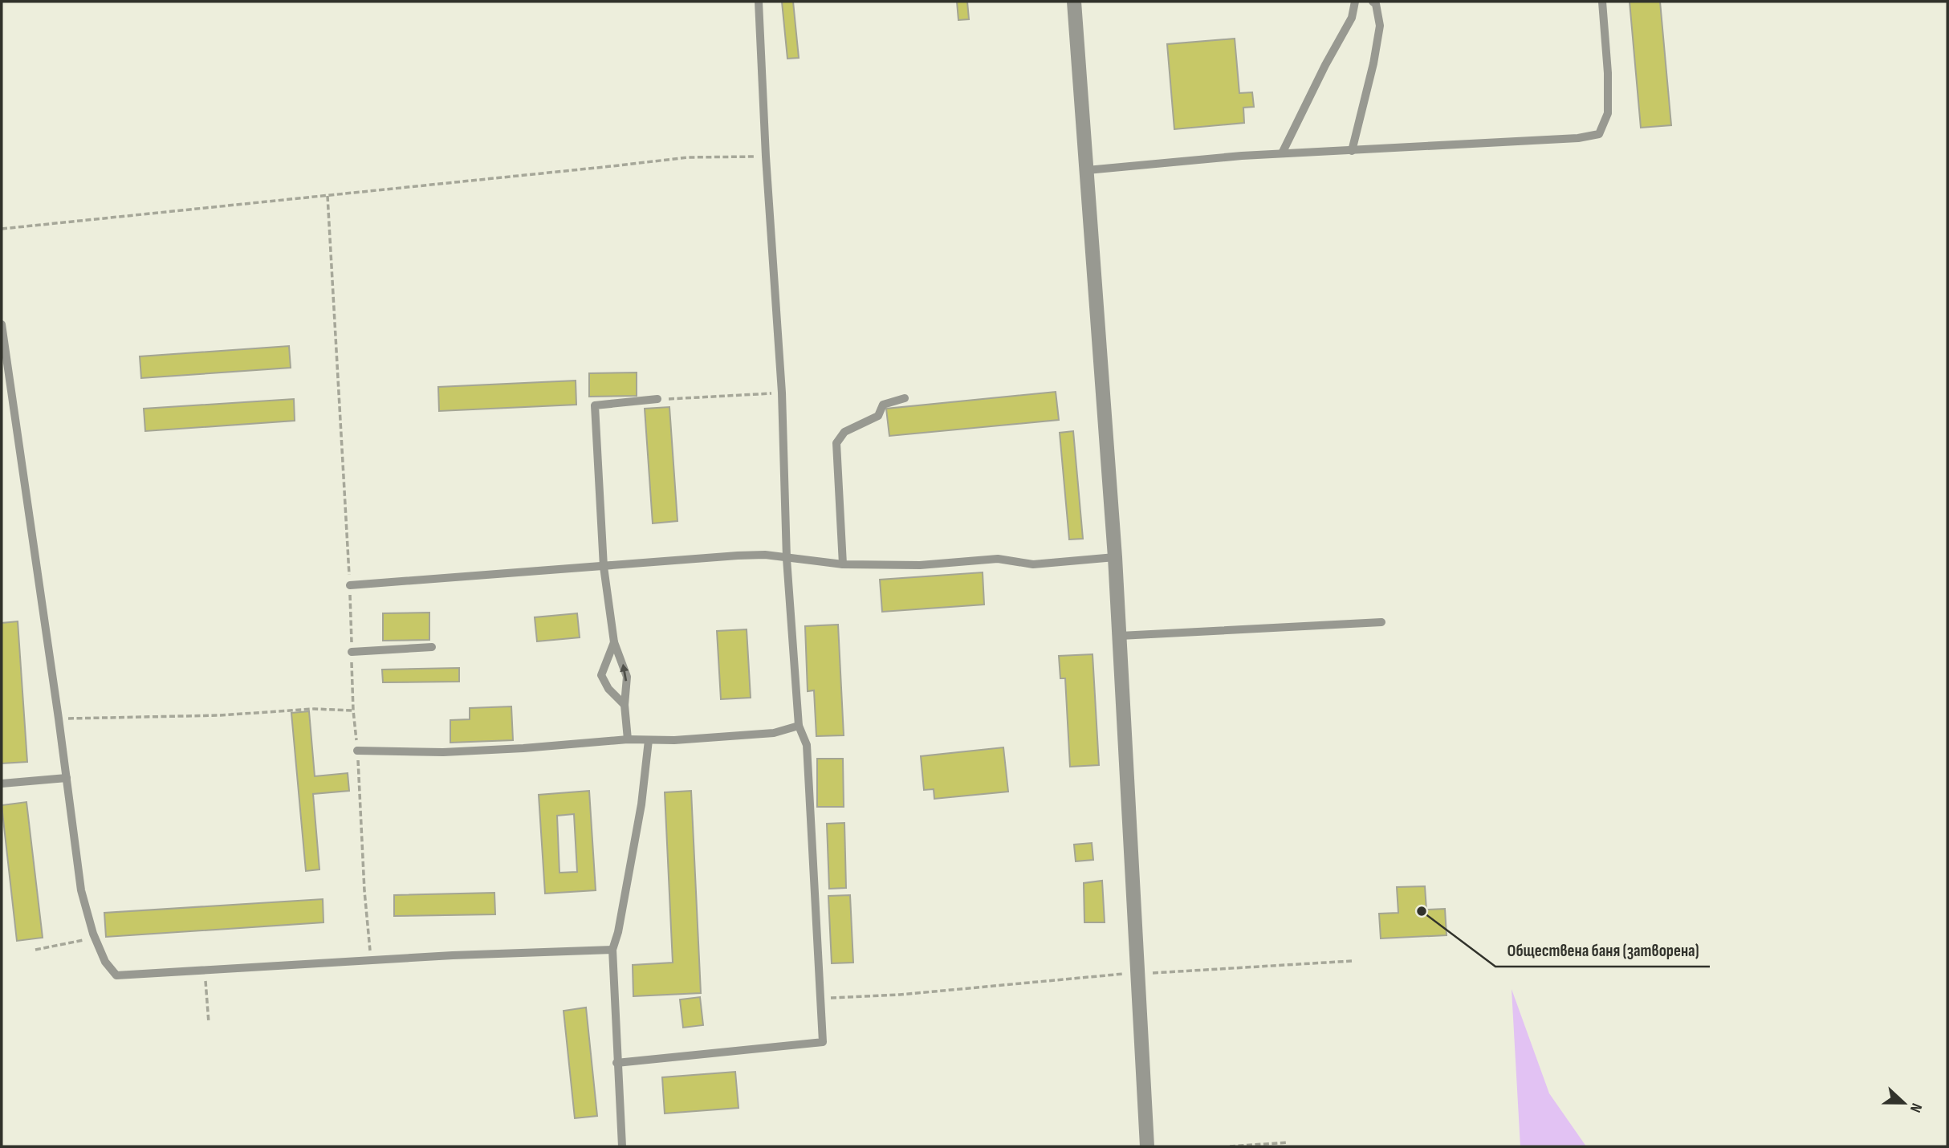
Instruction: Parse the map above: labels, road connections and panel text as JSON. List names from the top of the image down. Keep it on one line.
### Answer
{"places":["Обществена баня (затворена)"],"north":"right"}
